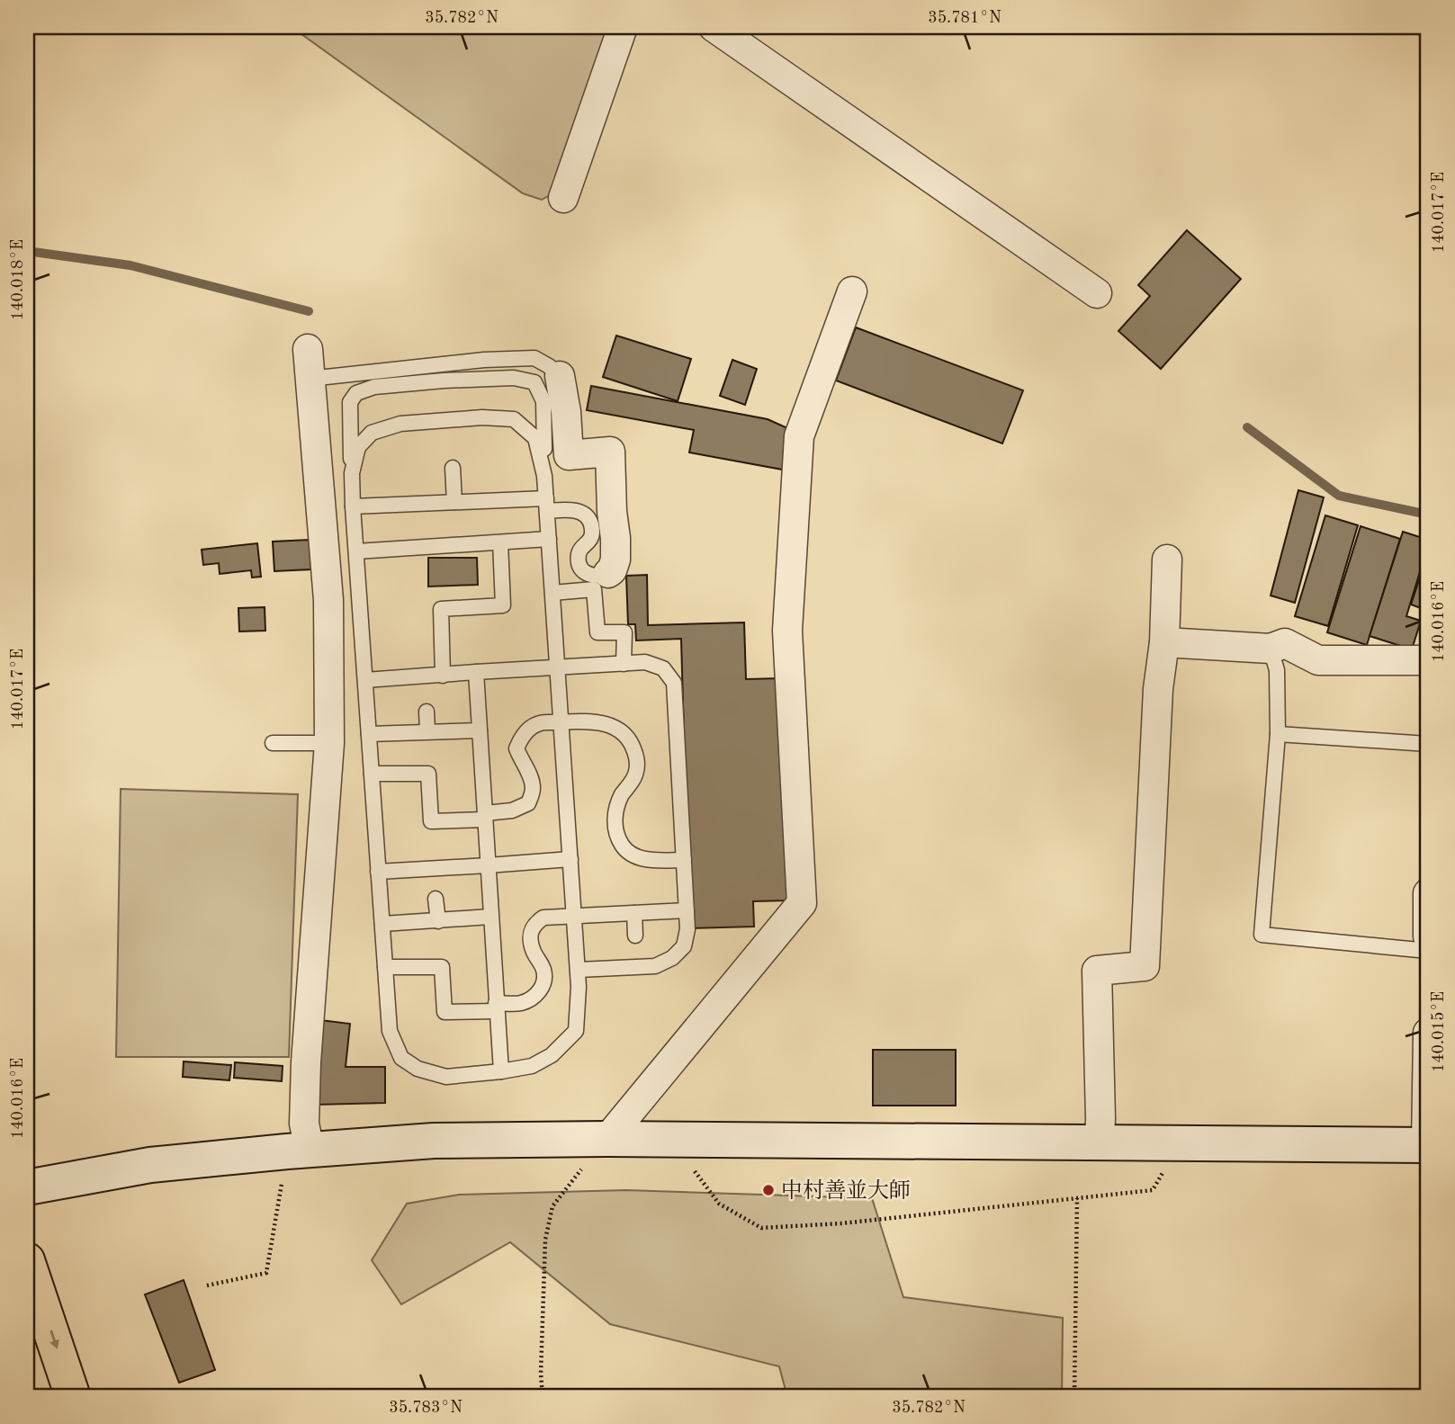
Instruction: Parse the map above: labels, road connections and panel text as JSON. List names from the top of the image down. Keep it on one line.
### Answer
{"places":["中村善並大師"],"coordinates":["35.782°N","35.781°N","140.017°E","140.018°E","140.016°E","140.015°E","35.783°N"]}
